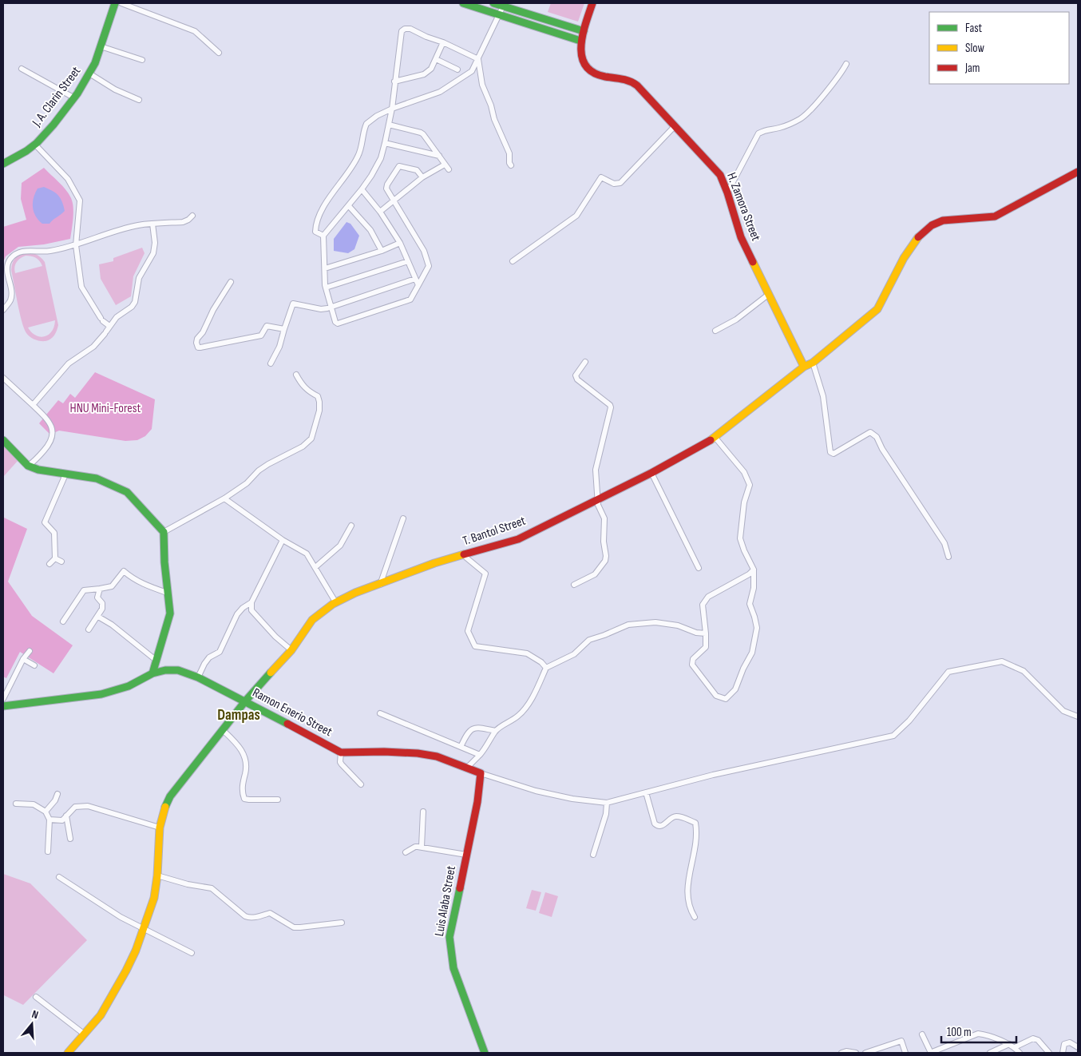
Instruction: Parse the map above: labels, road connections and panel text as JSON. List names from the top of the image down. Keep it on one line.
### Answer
{"streets":{"main road":["J. A. Clarin Street","H. Zamora Street","T. Bantol Street","Ramon Enerio Street","Luis Alaba Street"]},"crossings":[["H. Zamora Street","T. Bantol Street"],["T. Bantol Street","Ramon Enerio Street"],["Ramon Enerio Street","Luis Alaba Street"]],"districts":["Dampas"],"parks":["HNU Mini-Forest"],"legend":["Fast","Slow","Jam"],"scale_bar":"100 m","north":"top"}
